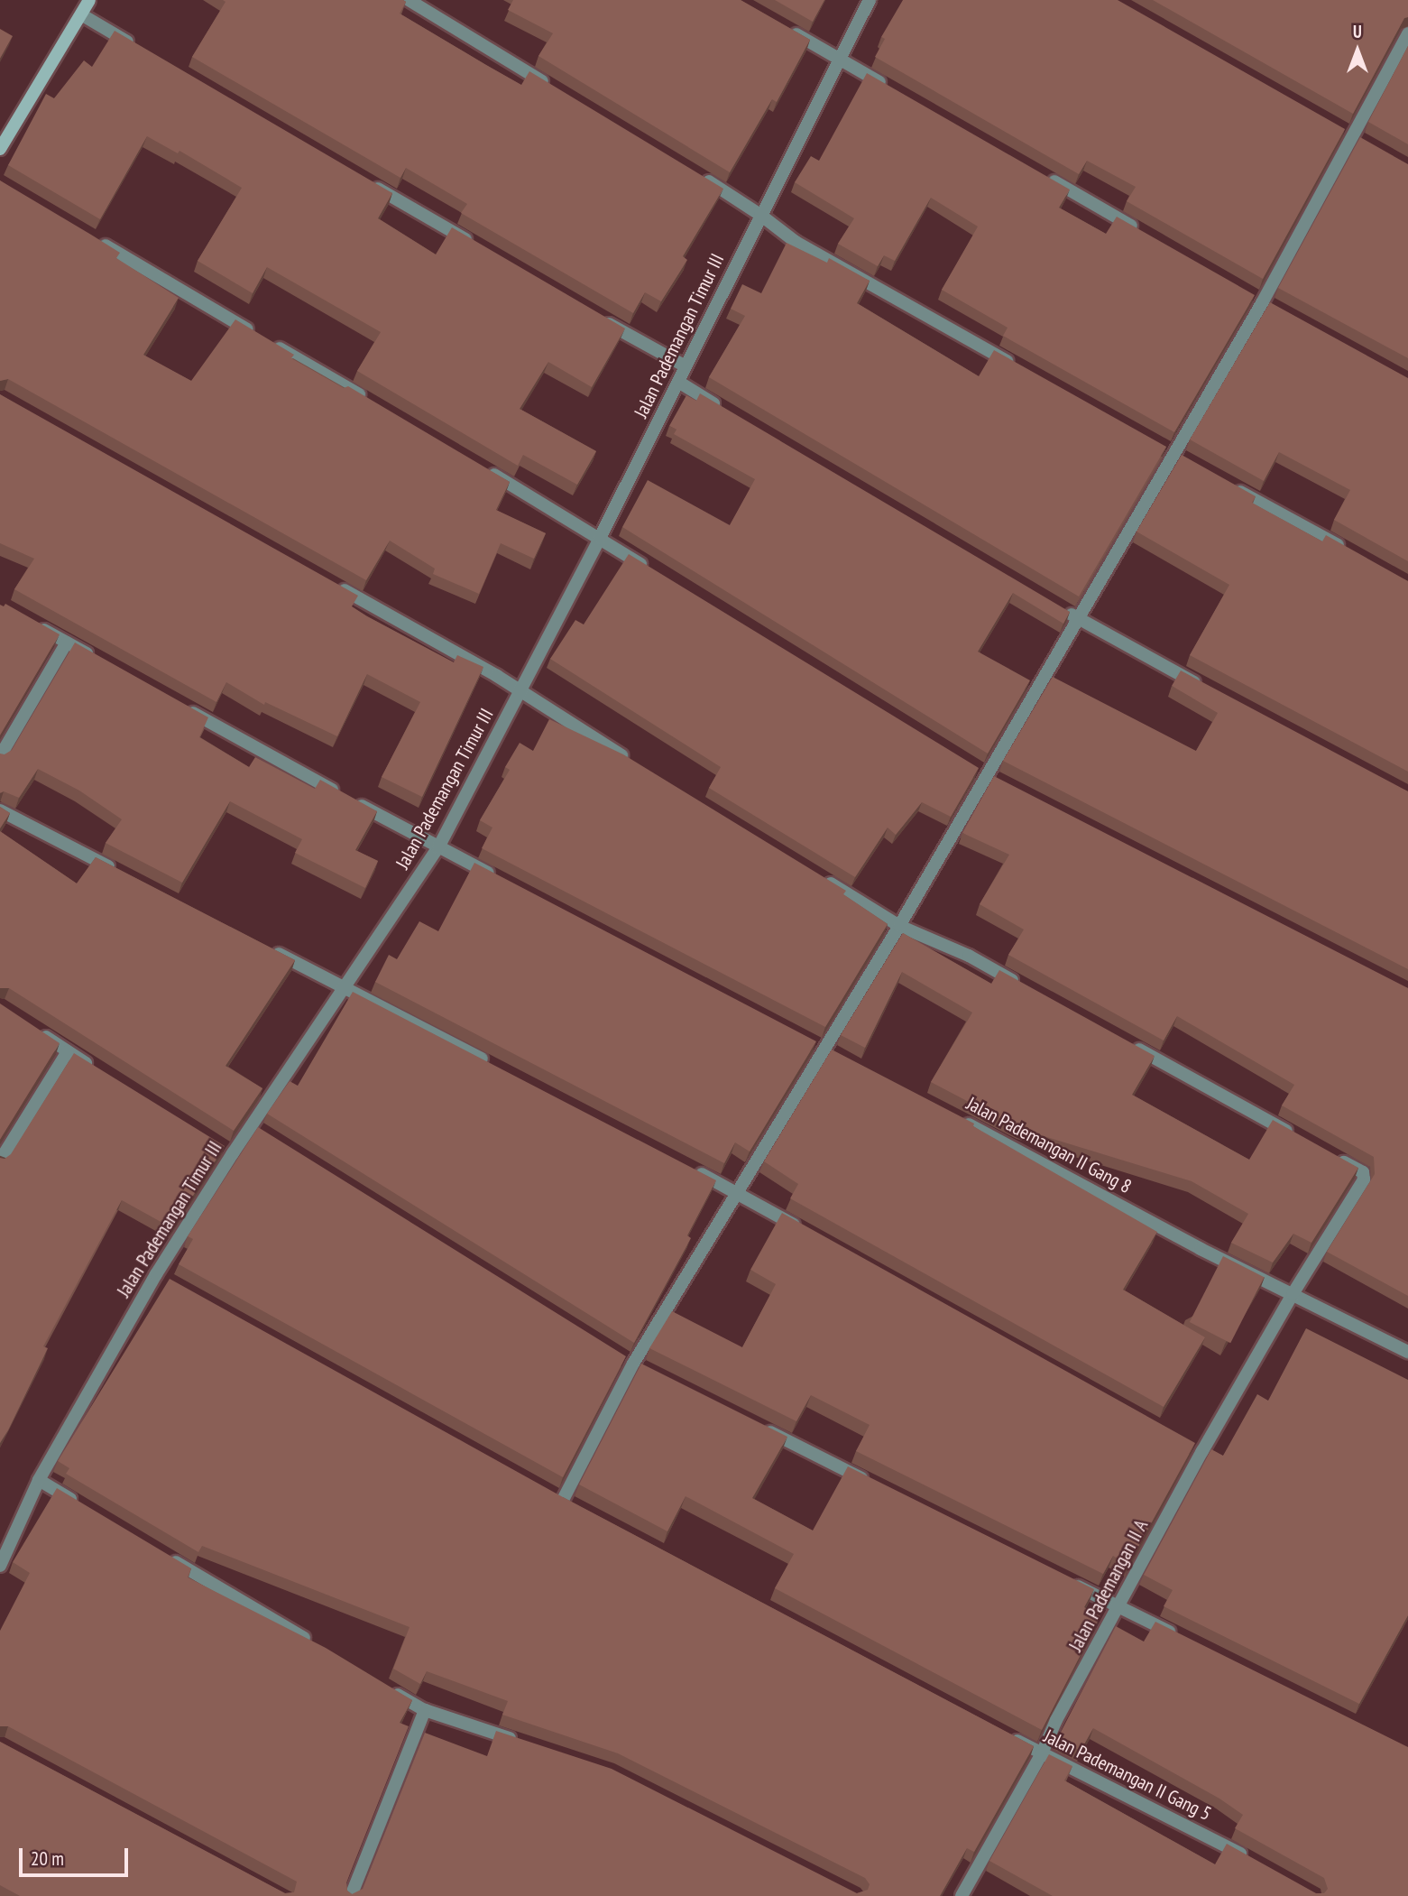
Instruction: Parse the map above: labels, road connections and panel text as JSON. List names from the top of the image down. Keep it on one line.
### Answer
{"streets":{"street":["Jalan Pademangan Timur III","Jalan Pademangan II Gang 8","Jalan Pademangan II A","Jalan Pademangan II Gang 5"]},"crossings":[["Jalan Pademangan II Gang 8","Jalan Pademangan II A"],["Jalan Pademangan II A","Jalan Pademangan II Gang 5"]],"scale_bar":"20 m","north":"top"}
